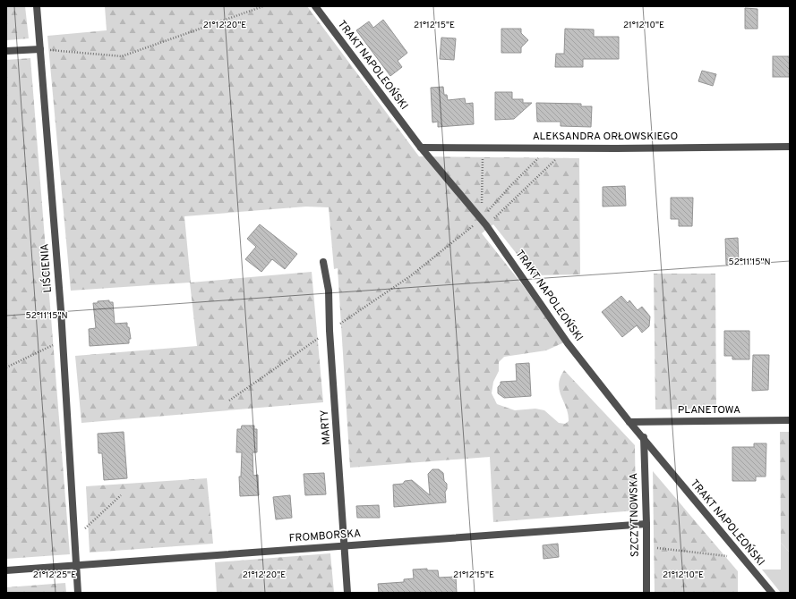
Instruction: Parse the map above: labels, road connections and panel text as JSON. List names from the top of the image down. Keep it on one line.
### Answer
{"streets":{"street":["TRAKT NAPOLEOŃSKI","ALEKSANDRA ORŁOWSKIEGO","LIŚCIENIA","PLANETOWA","MARTY","SZCZYTNOWSKA","FROMBORSKA"]},"crossings":[["TRAKT NAPOLEOŃSKI","ALEKSANDRA ORŁOWSKIEGO"],["TRAKT NAPOLEOŃSKI","PLANETOWA"],["TRAKT NAPOLEOŃSKI","SZCZYTNOWSKA"],["LIŚCIENIA","FROMBORSKA"],["MARTY","FROMBORSKA"],["SZCZYTNOWSKA","FROMBORSKA"]],"coordinates":["21°12'20\"E","21°12'15\"E","21°12'10\"E","52°11'15\"N","21°12'25\"E"]}
